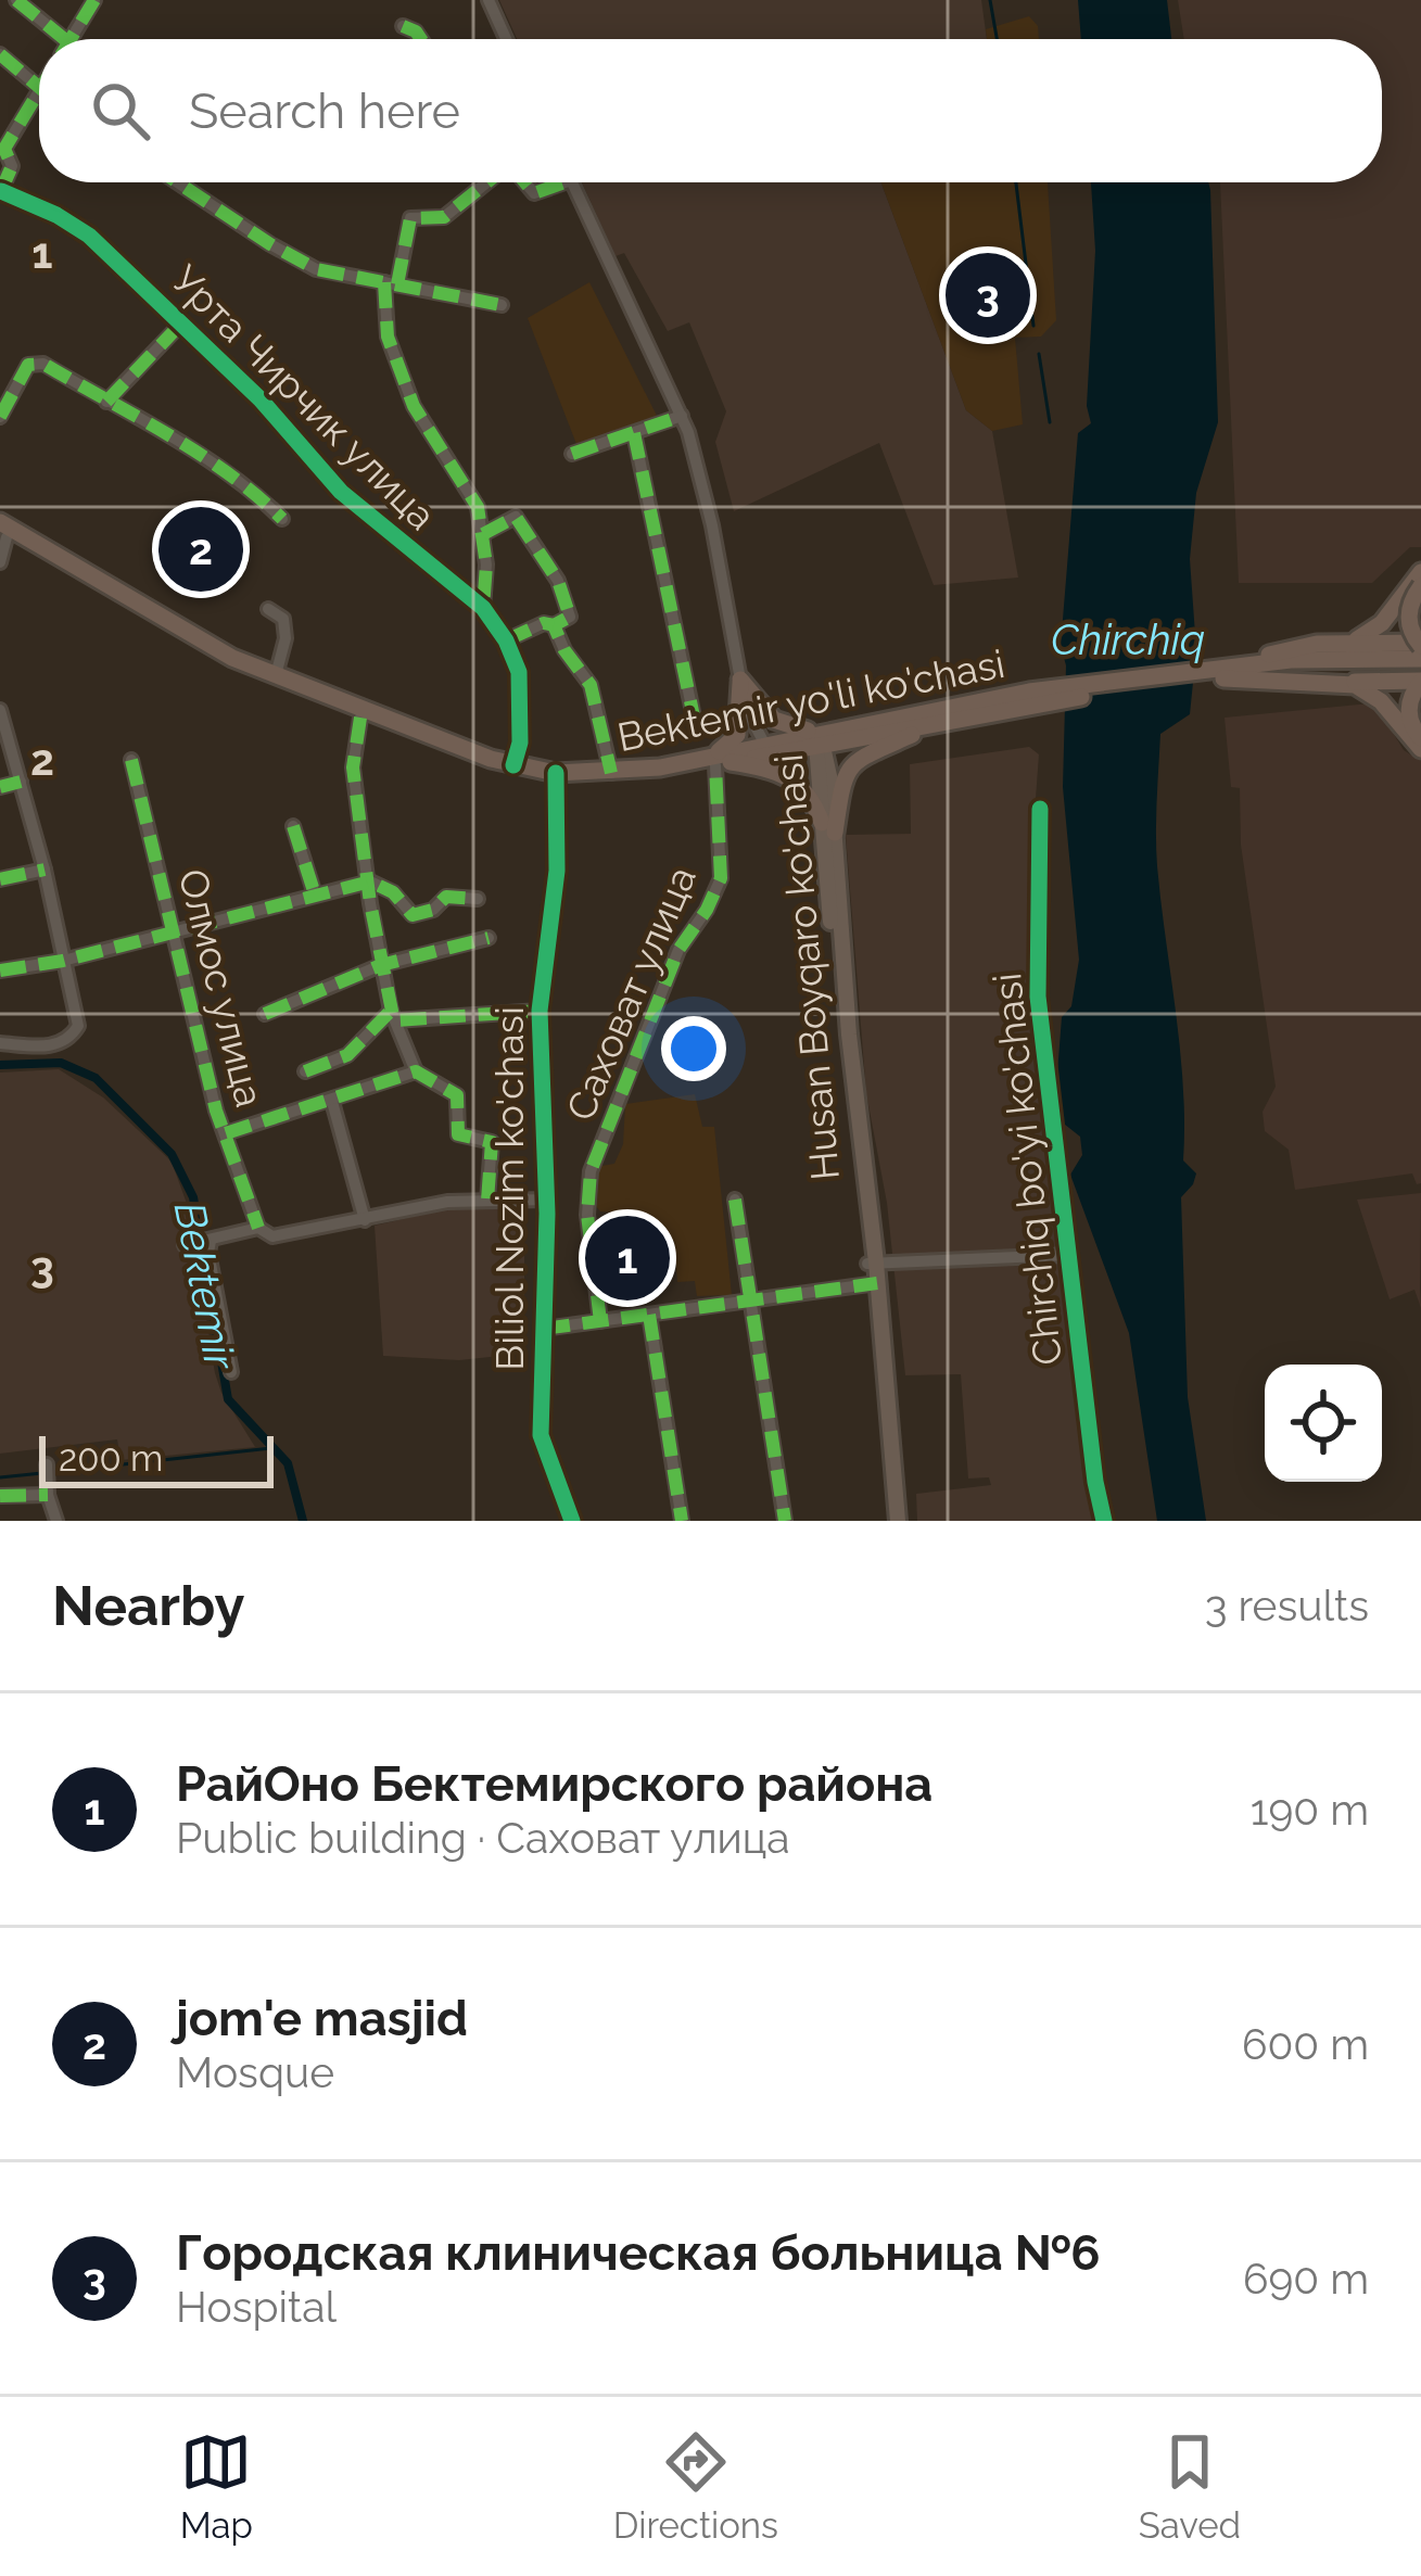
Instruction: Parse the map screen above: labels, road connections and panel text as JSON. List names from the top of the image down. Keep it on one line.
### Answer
{"streets":{"highway":["Bektemir yo'li ko'chasi"],"main road":["Husan Boyqaro ko'chasi"],"street":["Урта Чирчик улица","Олмос улица","Саховат улица","Chirchiq bo'yi ko'chasi","Biliol Nozim ko'chasi"]},"crossings":[["Урта Чирчик улица","Bektemir yo'li ko'chasi"],["Bektemir yo'li ko'chasi","Husan Boyqaro ko'chasi"],["Bektemir yo'li ko'chasi","Саховат улица"],["Bektemir yo'li ko'chasi","Biliol Nozim ko'chasi"],["Husan Boyqaro ko'chasi","Chirchiq bo'yi ko'chasi"]],"water":["Chirchiq","Bektemir"],"scale_bar":"200 m","page":{"search":"Search here","pins":["3","2","1"],"scale":"200 m","heading":["Nearby","3 results"],"list":[{"mark":"1","name":"РайОно Бектемирского района","note":"Public building · Саховат улица","value":"190 m"},{"mark":"2","name":"jom'e masjid","note":"Mosque","value":"600 m"},{"mark":"3","name":"Городская клиническая больница №6","note":"Hospital","value":"690 m"}],"nav":["Map","Directions","Saved"]},"grid":{"rows":["1","2","3"]}}
